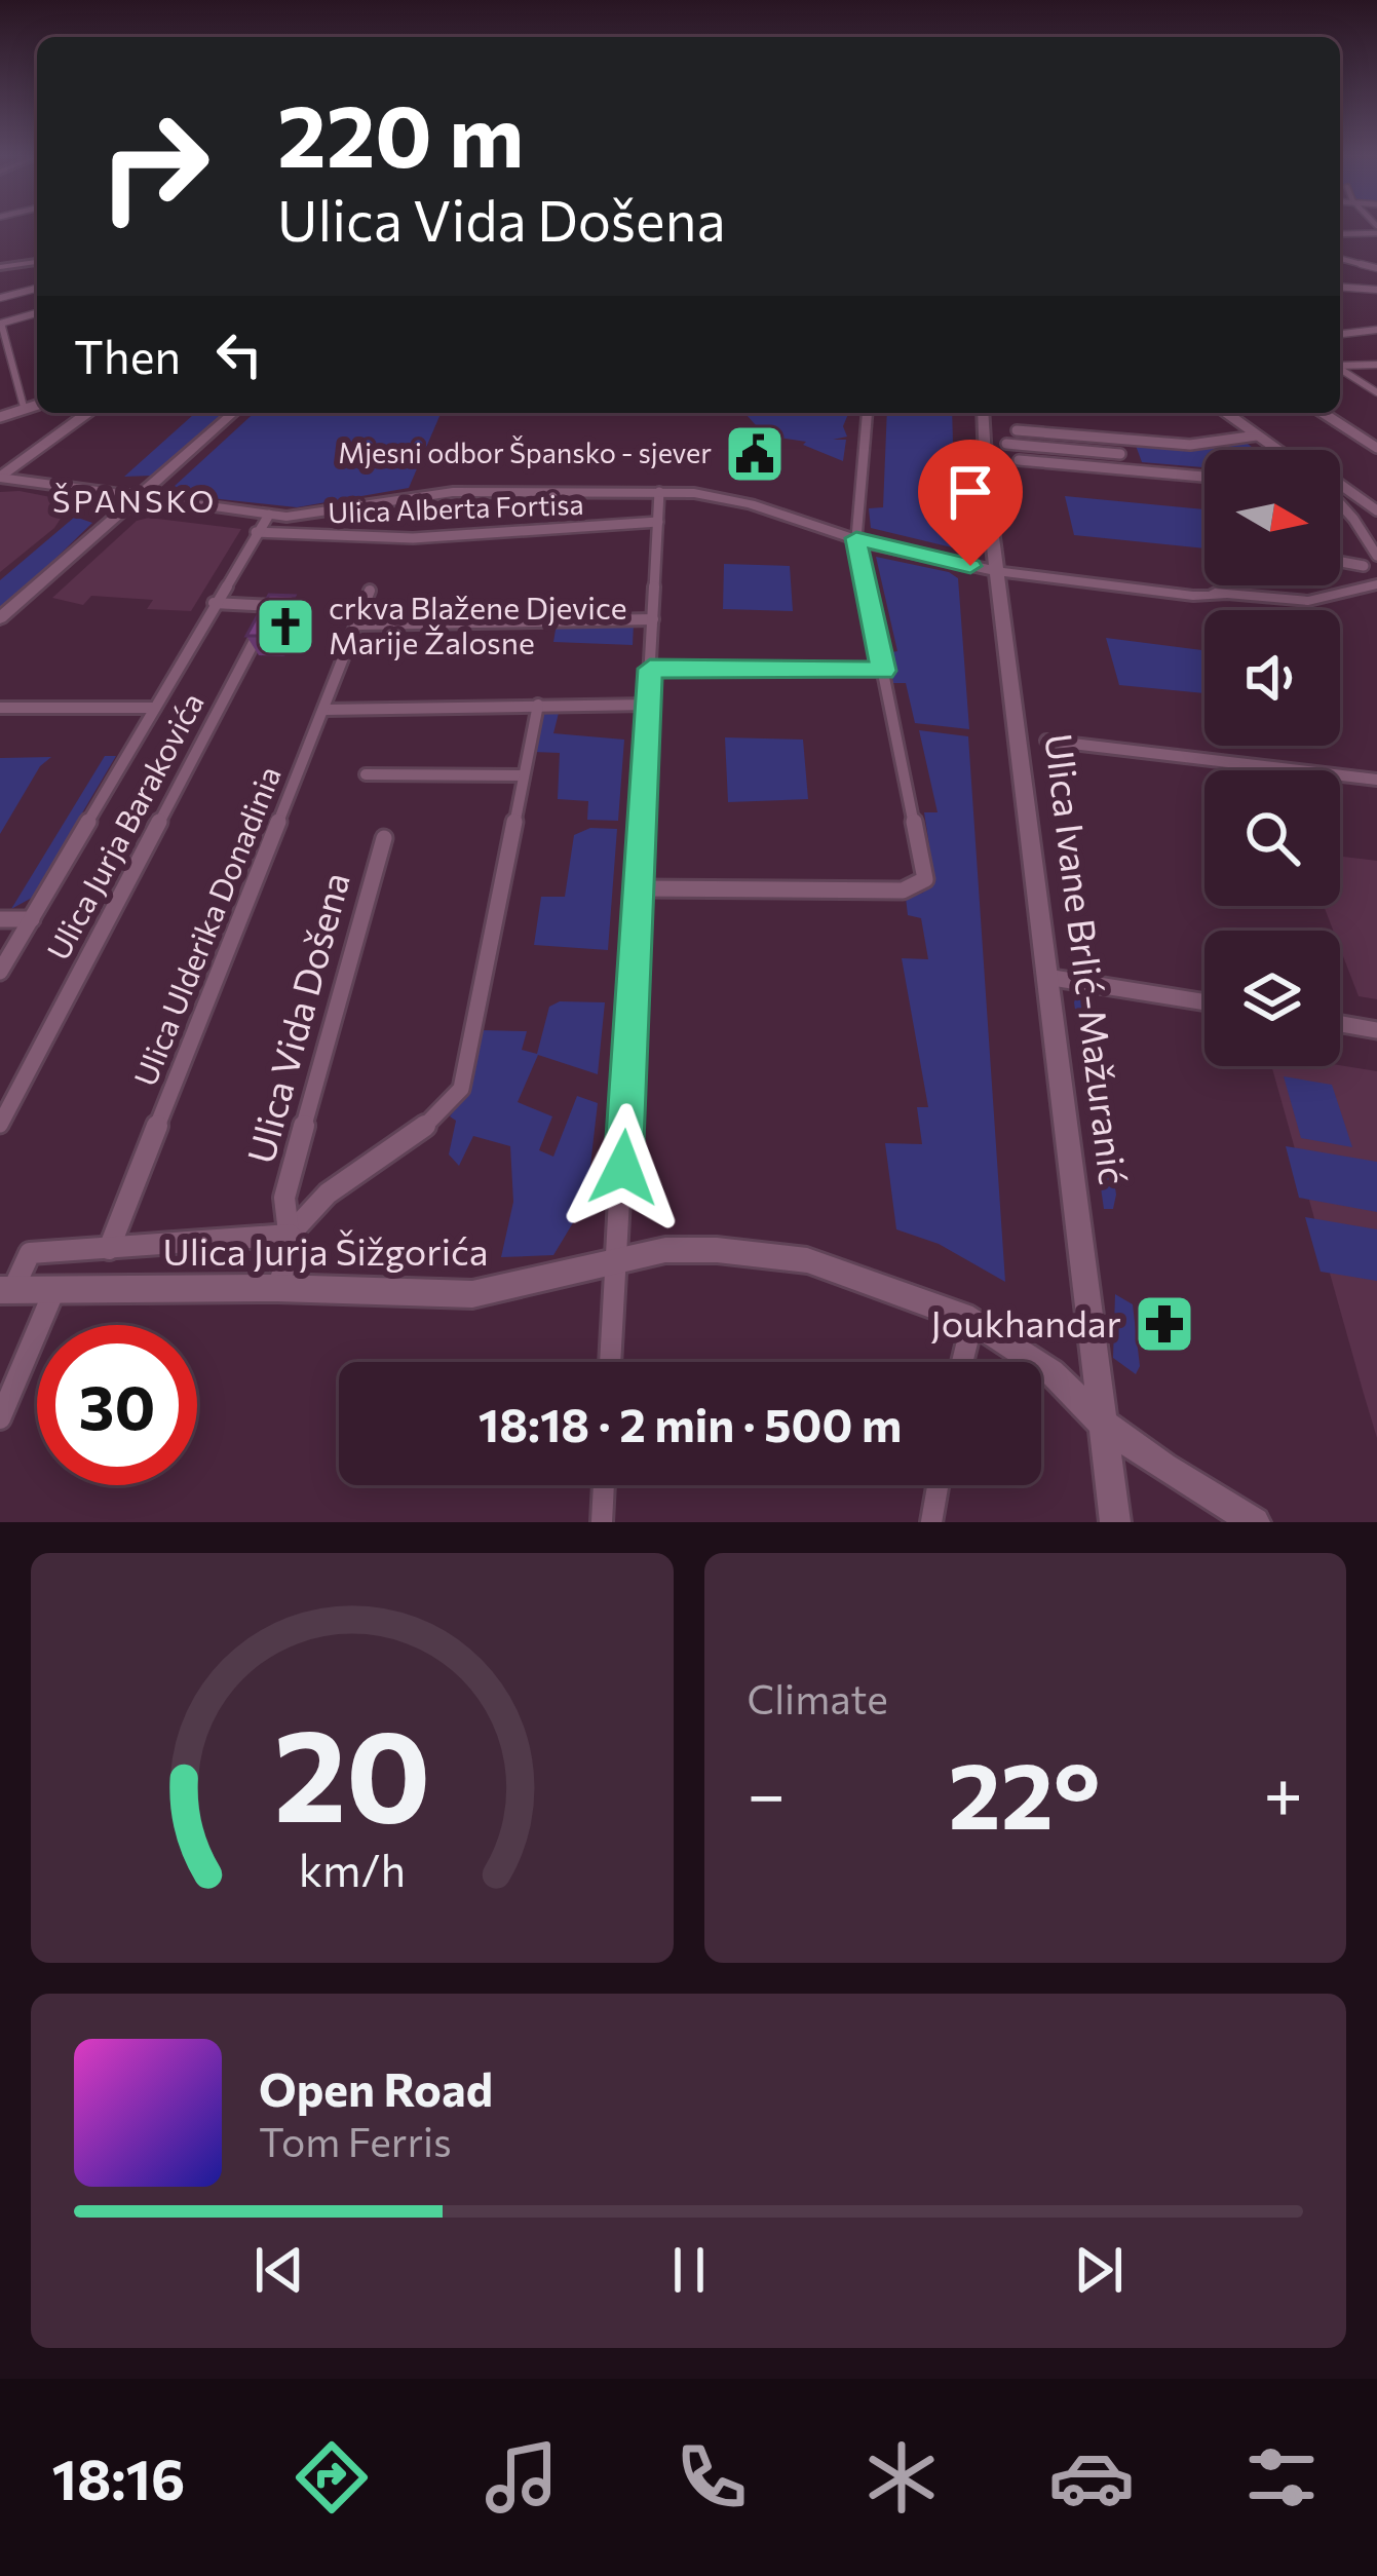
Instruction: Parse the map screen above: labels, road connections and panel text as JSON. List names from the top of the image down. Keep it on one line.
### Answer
{"streets":{"street":["Ulica Alberta Fortisa","Ulica Jurja Barakovića","Ulica Ulderika Donadinia","Ulica Ivane Brlić-Mažuranić","Ulica Vida Došena","Ulica Jurja Šižgorića"]},"crossings":[["Ulica Ulderika Donadinia","Ulica Jurja Šižgorića"],["Ulica Ivane Brlić-Mažuranić","Ulica Jurja Šižgorića"],["Ulica Vida Došena","Ulica Jurja Šižgorića"]],"districts":["ŠPANSKO"],"places":{"public building":["Mjesni odbor Špansko - sjever"],"church":["crkva Blažene Djevice Marije Žalosne"],"pharmacy":["Joukhandar"]},"north":"right","page":{"turn":["220 m","Ulica Vida Došena"],"then":"Then","limit":"30","trip":"18:18 · 2 min · 500 m","tile":"Climate","heat":["−","22°","+"],"song":["Open Road","Tom Ferris"],"tabs":"18:16","gauge":["20","km/h"]}}
